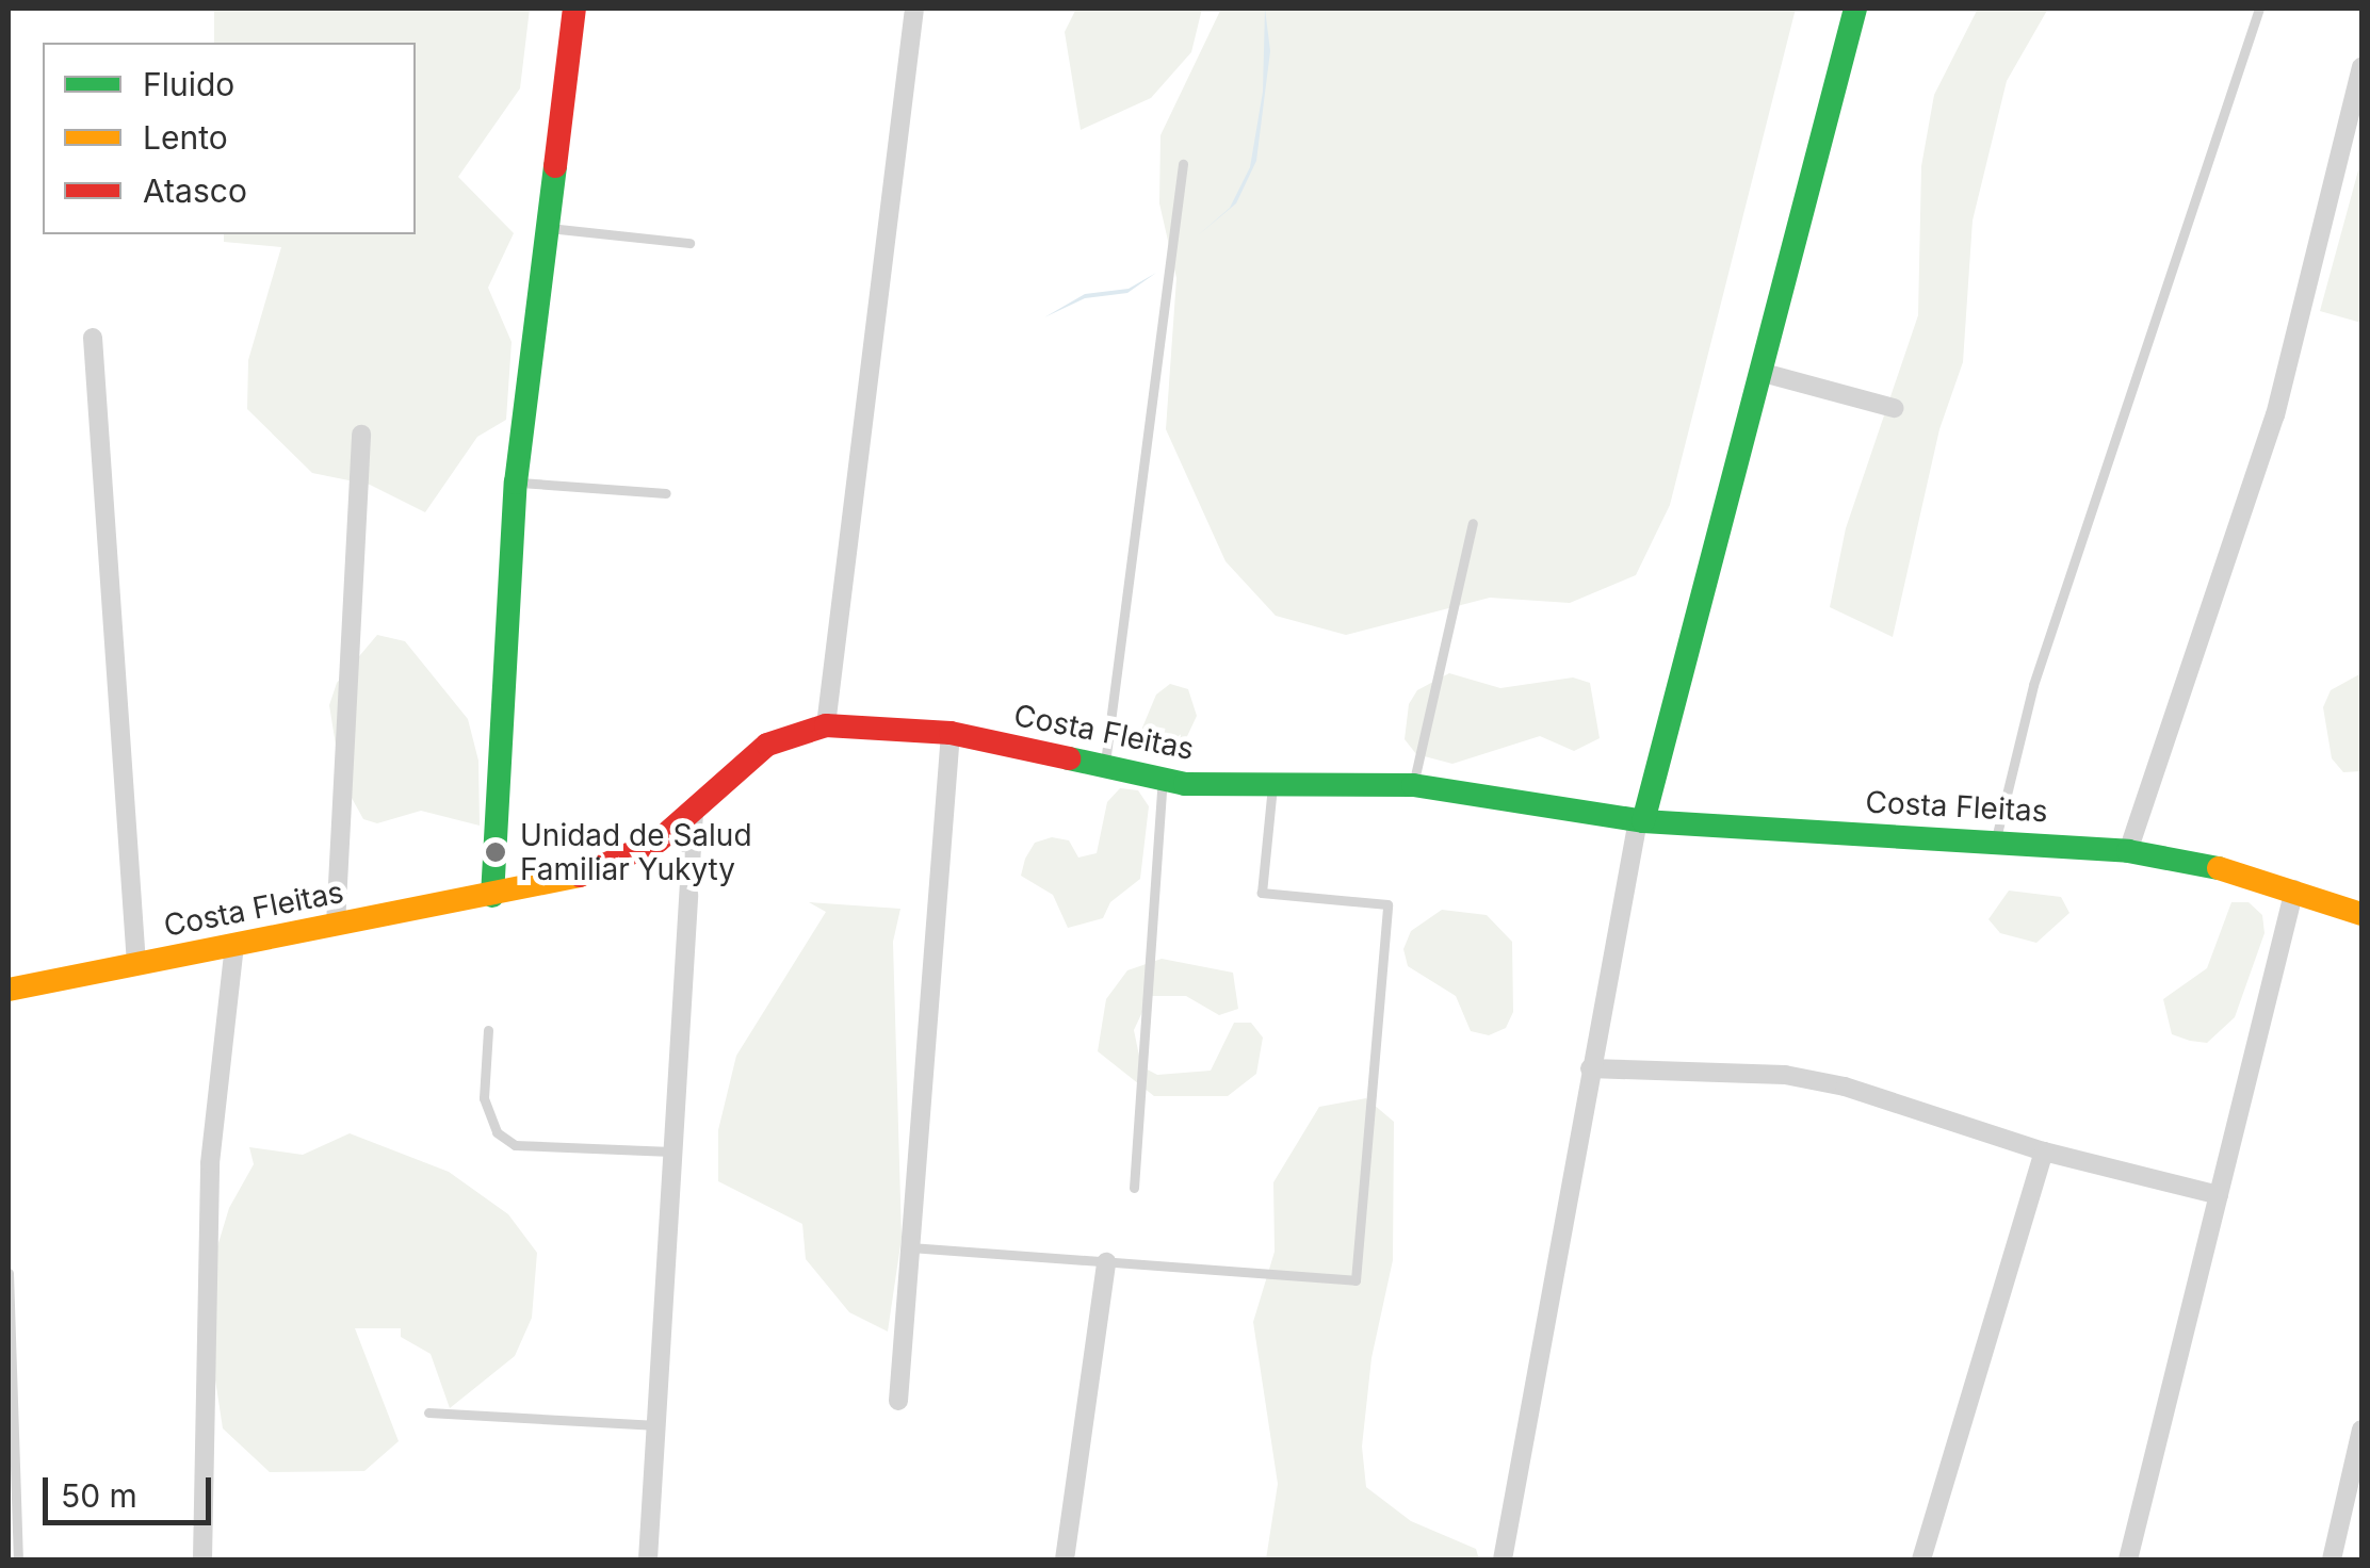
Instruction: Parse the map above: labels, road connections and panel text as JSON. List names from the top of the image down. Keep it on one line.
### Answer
{"streets":{"main road":["Costa Fleitas"]},"places":["Unidad de Salud Familiar Yukyty"],"legend":["Fluido","Lento","Atasco"],"scale_bar":"50 m"}
